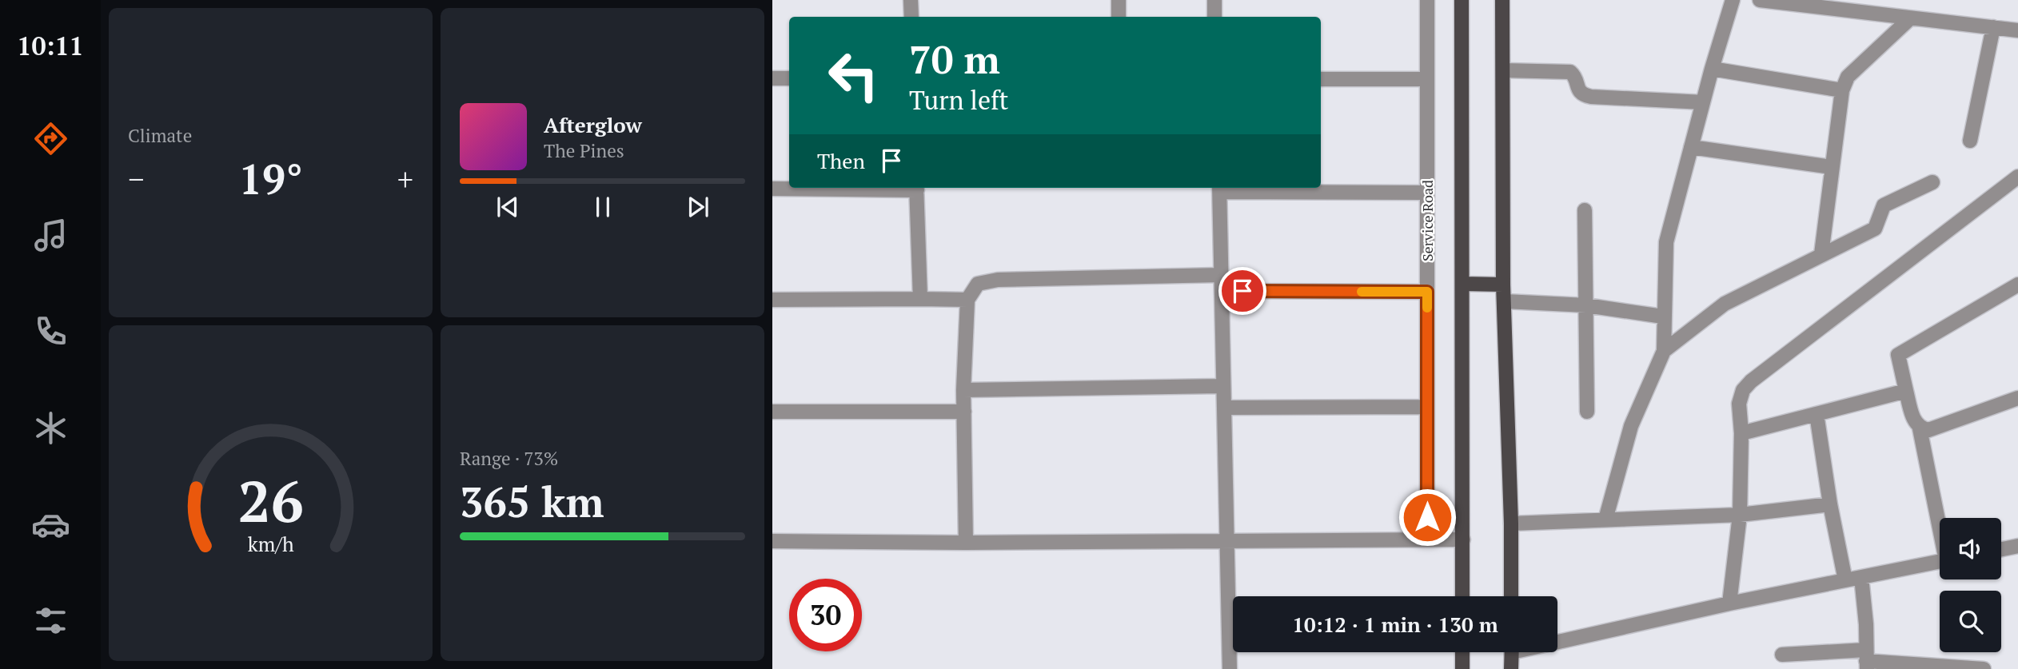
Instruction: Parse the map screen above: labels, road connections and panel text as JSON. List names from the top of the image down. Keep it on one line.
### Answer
{"streets":{"street":["Service Road"]},"page":{"tabs":"10:11","tile":["Climate",["Range · 73%","365 km"]],"turn":["70 m","Turn left"],"song":["Afterglow","The Pines"],"then":"Then","heat":["−","19°","+"],"limit":"30","trip":"10:12 · 1 min · 130 m","gauge":["26","km/h"]}}
